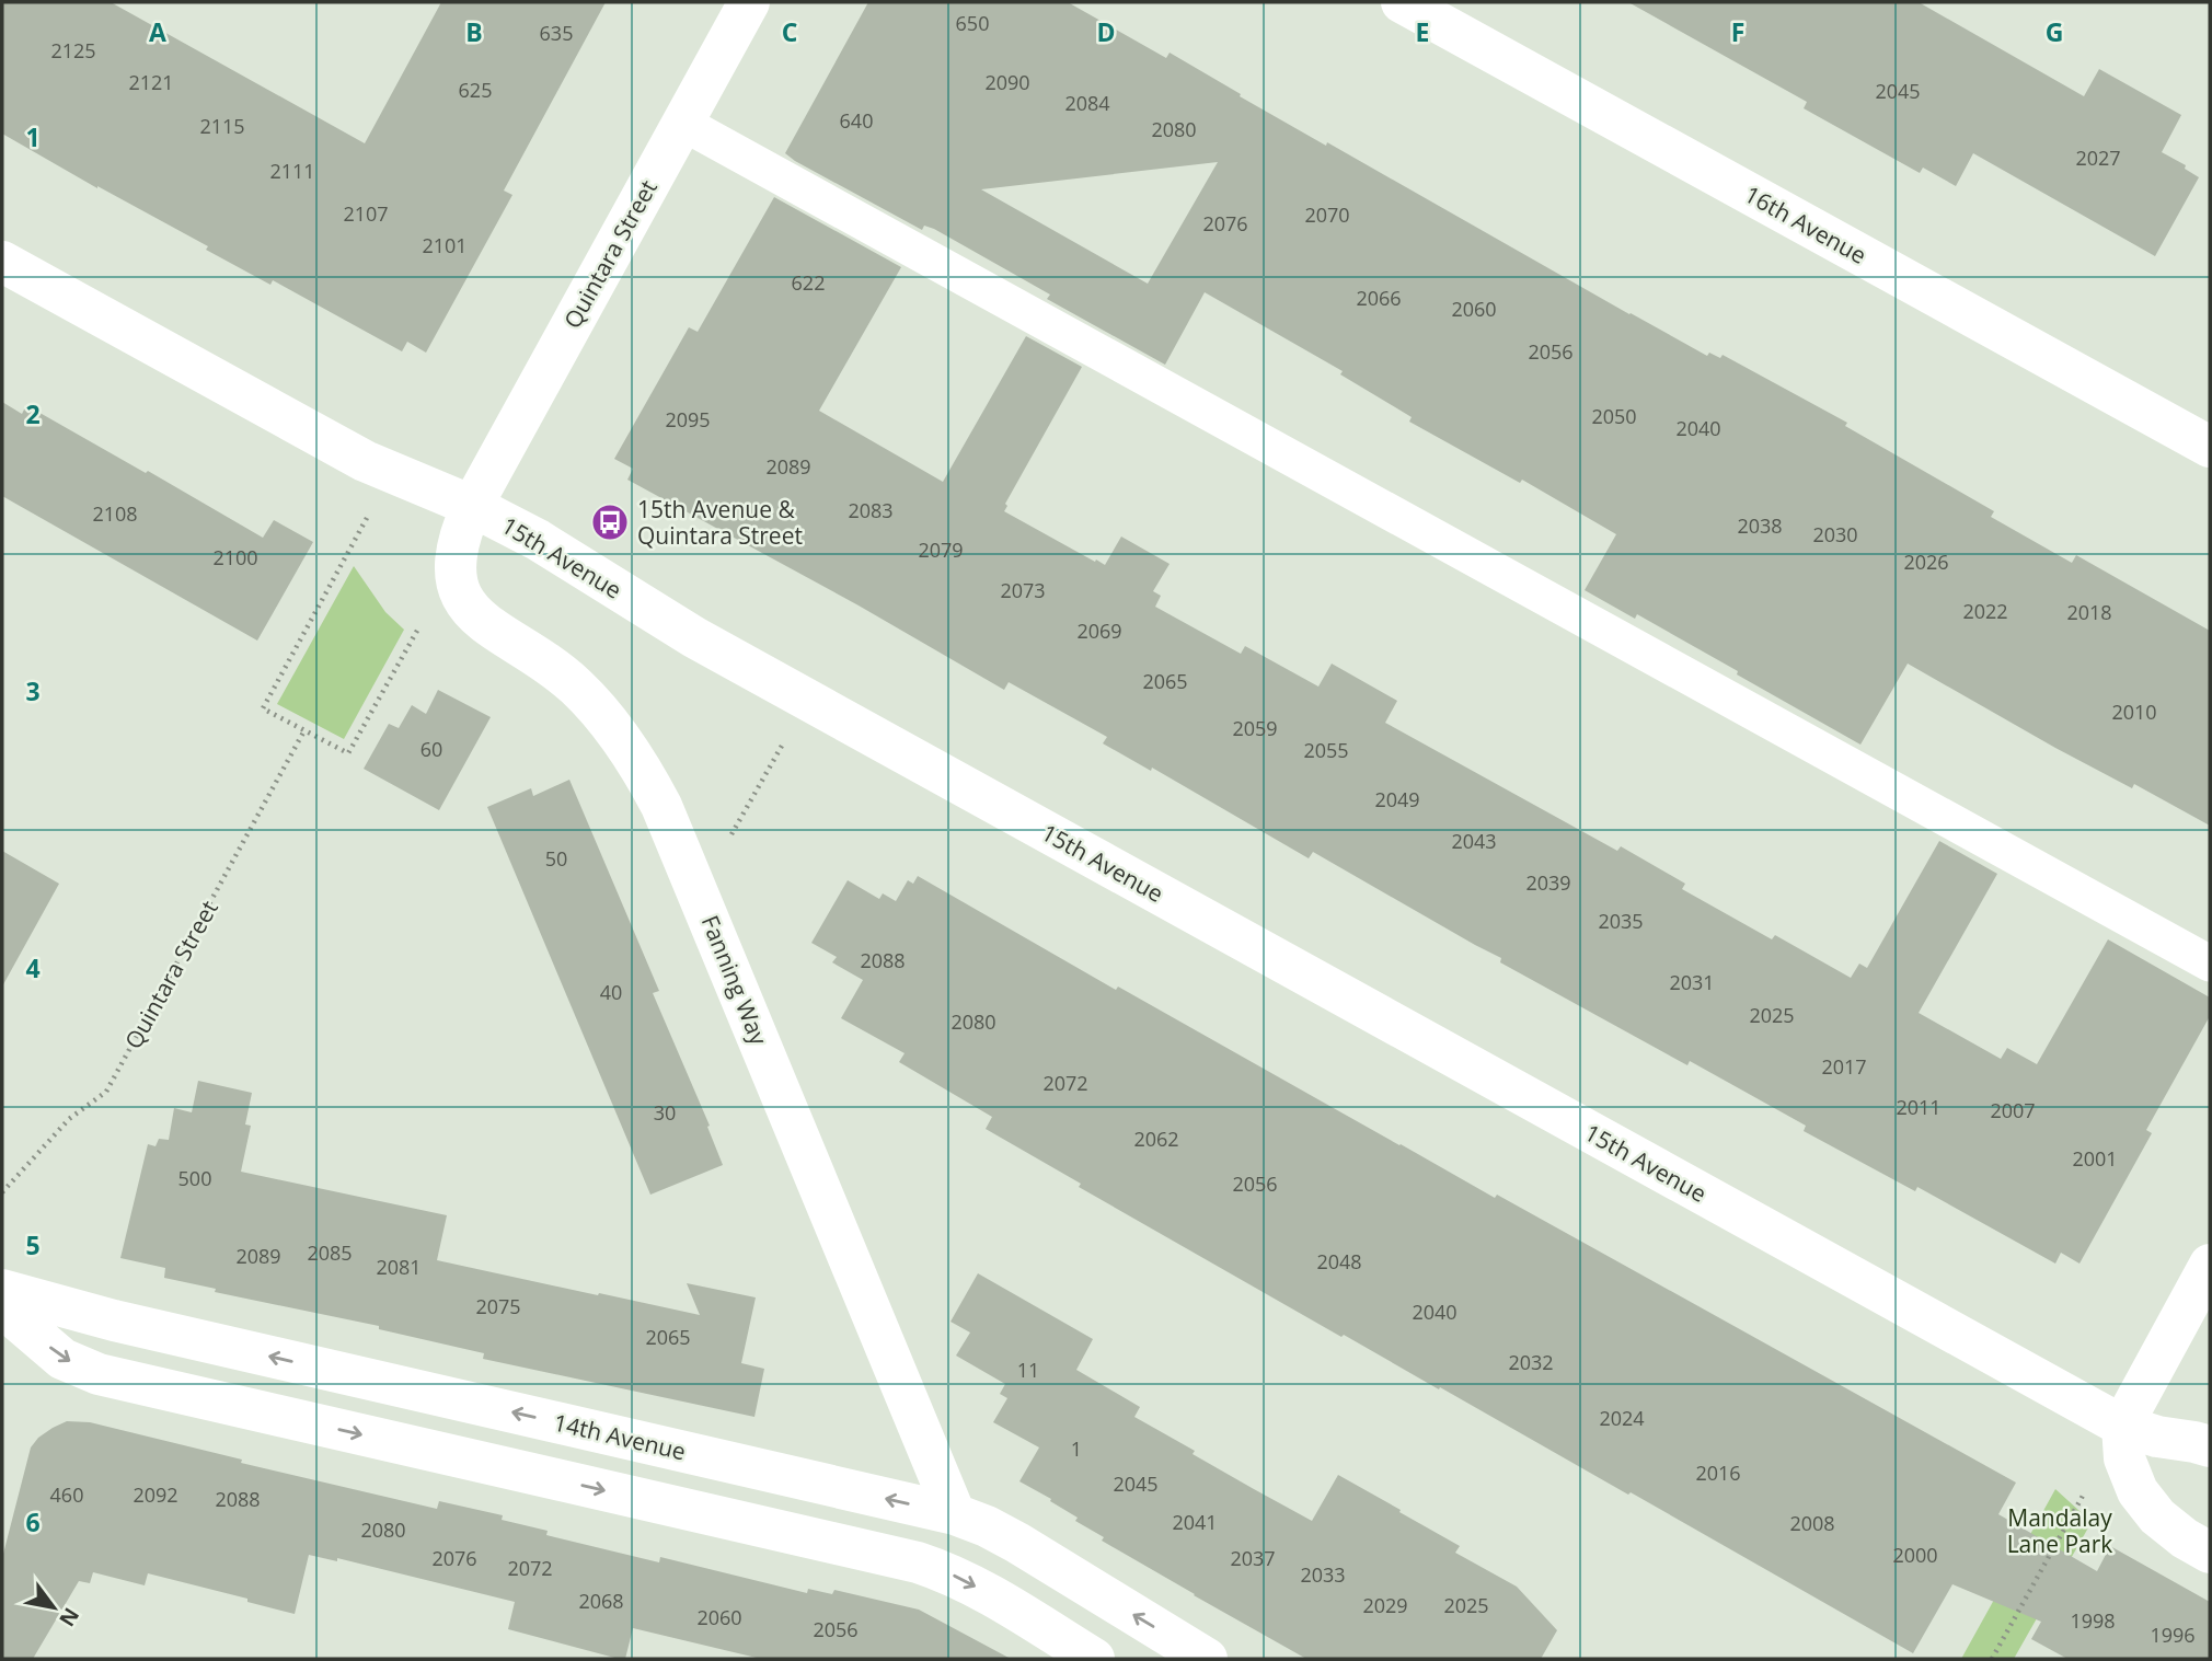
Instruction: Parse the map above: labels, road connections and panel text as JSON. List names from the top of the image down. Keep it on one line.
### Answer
{"streets":{"street":["16th Avenue","Quintara Street","15th Avenue","Fanning Way","14th Avenue"]},"crossings":[["Quintara Street","15th Avenue"],["Fanning Way","14th Avenue"]],"parks":["Mandalay Lane Park"],"places":{"bus stop":["15th Avenue & Quintara Street"]},"house_numbers":["650","635","2125","2121","2090","625","2045","2084","640","2115","2080","2027","2111","2107","2070","2076","2101","622","2066","2060","2056","2050","2095","2040","2089","2083","2108","2038","2030","2079","2100","2026","2073","2022","2018","2069","2065","2010","2059","60","2055","2049","2043","50","2039","2035","2088","2031","40","2025","2080","2017","2072","2011","2007","30","2062","2001","500","2056","2085","2089","2048","2081","2075","2040","2065","2032","11","2024","1","2016","2045","460","2092","2088","2041","2008","2080","2000","2076","2037","2072","2033","2068","2029","2025","2060","1998","2056","1996"],"north":"bottom right","grid":{"columns":["A","B","C","D","E","F","G"],"rows":["1","2","3","4","5","6"]}}
